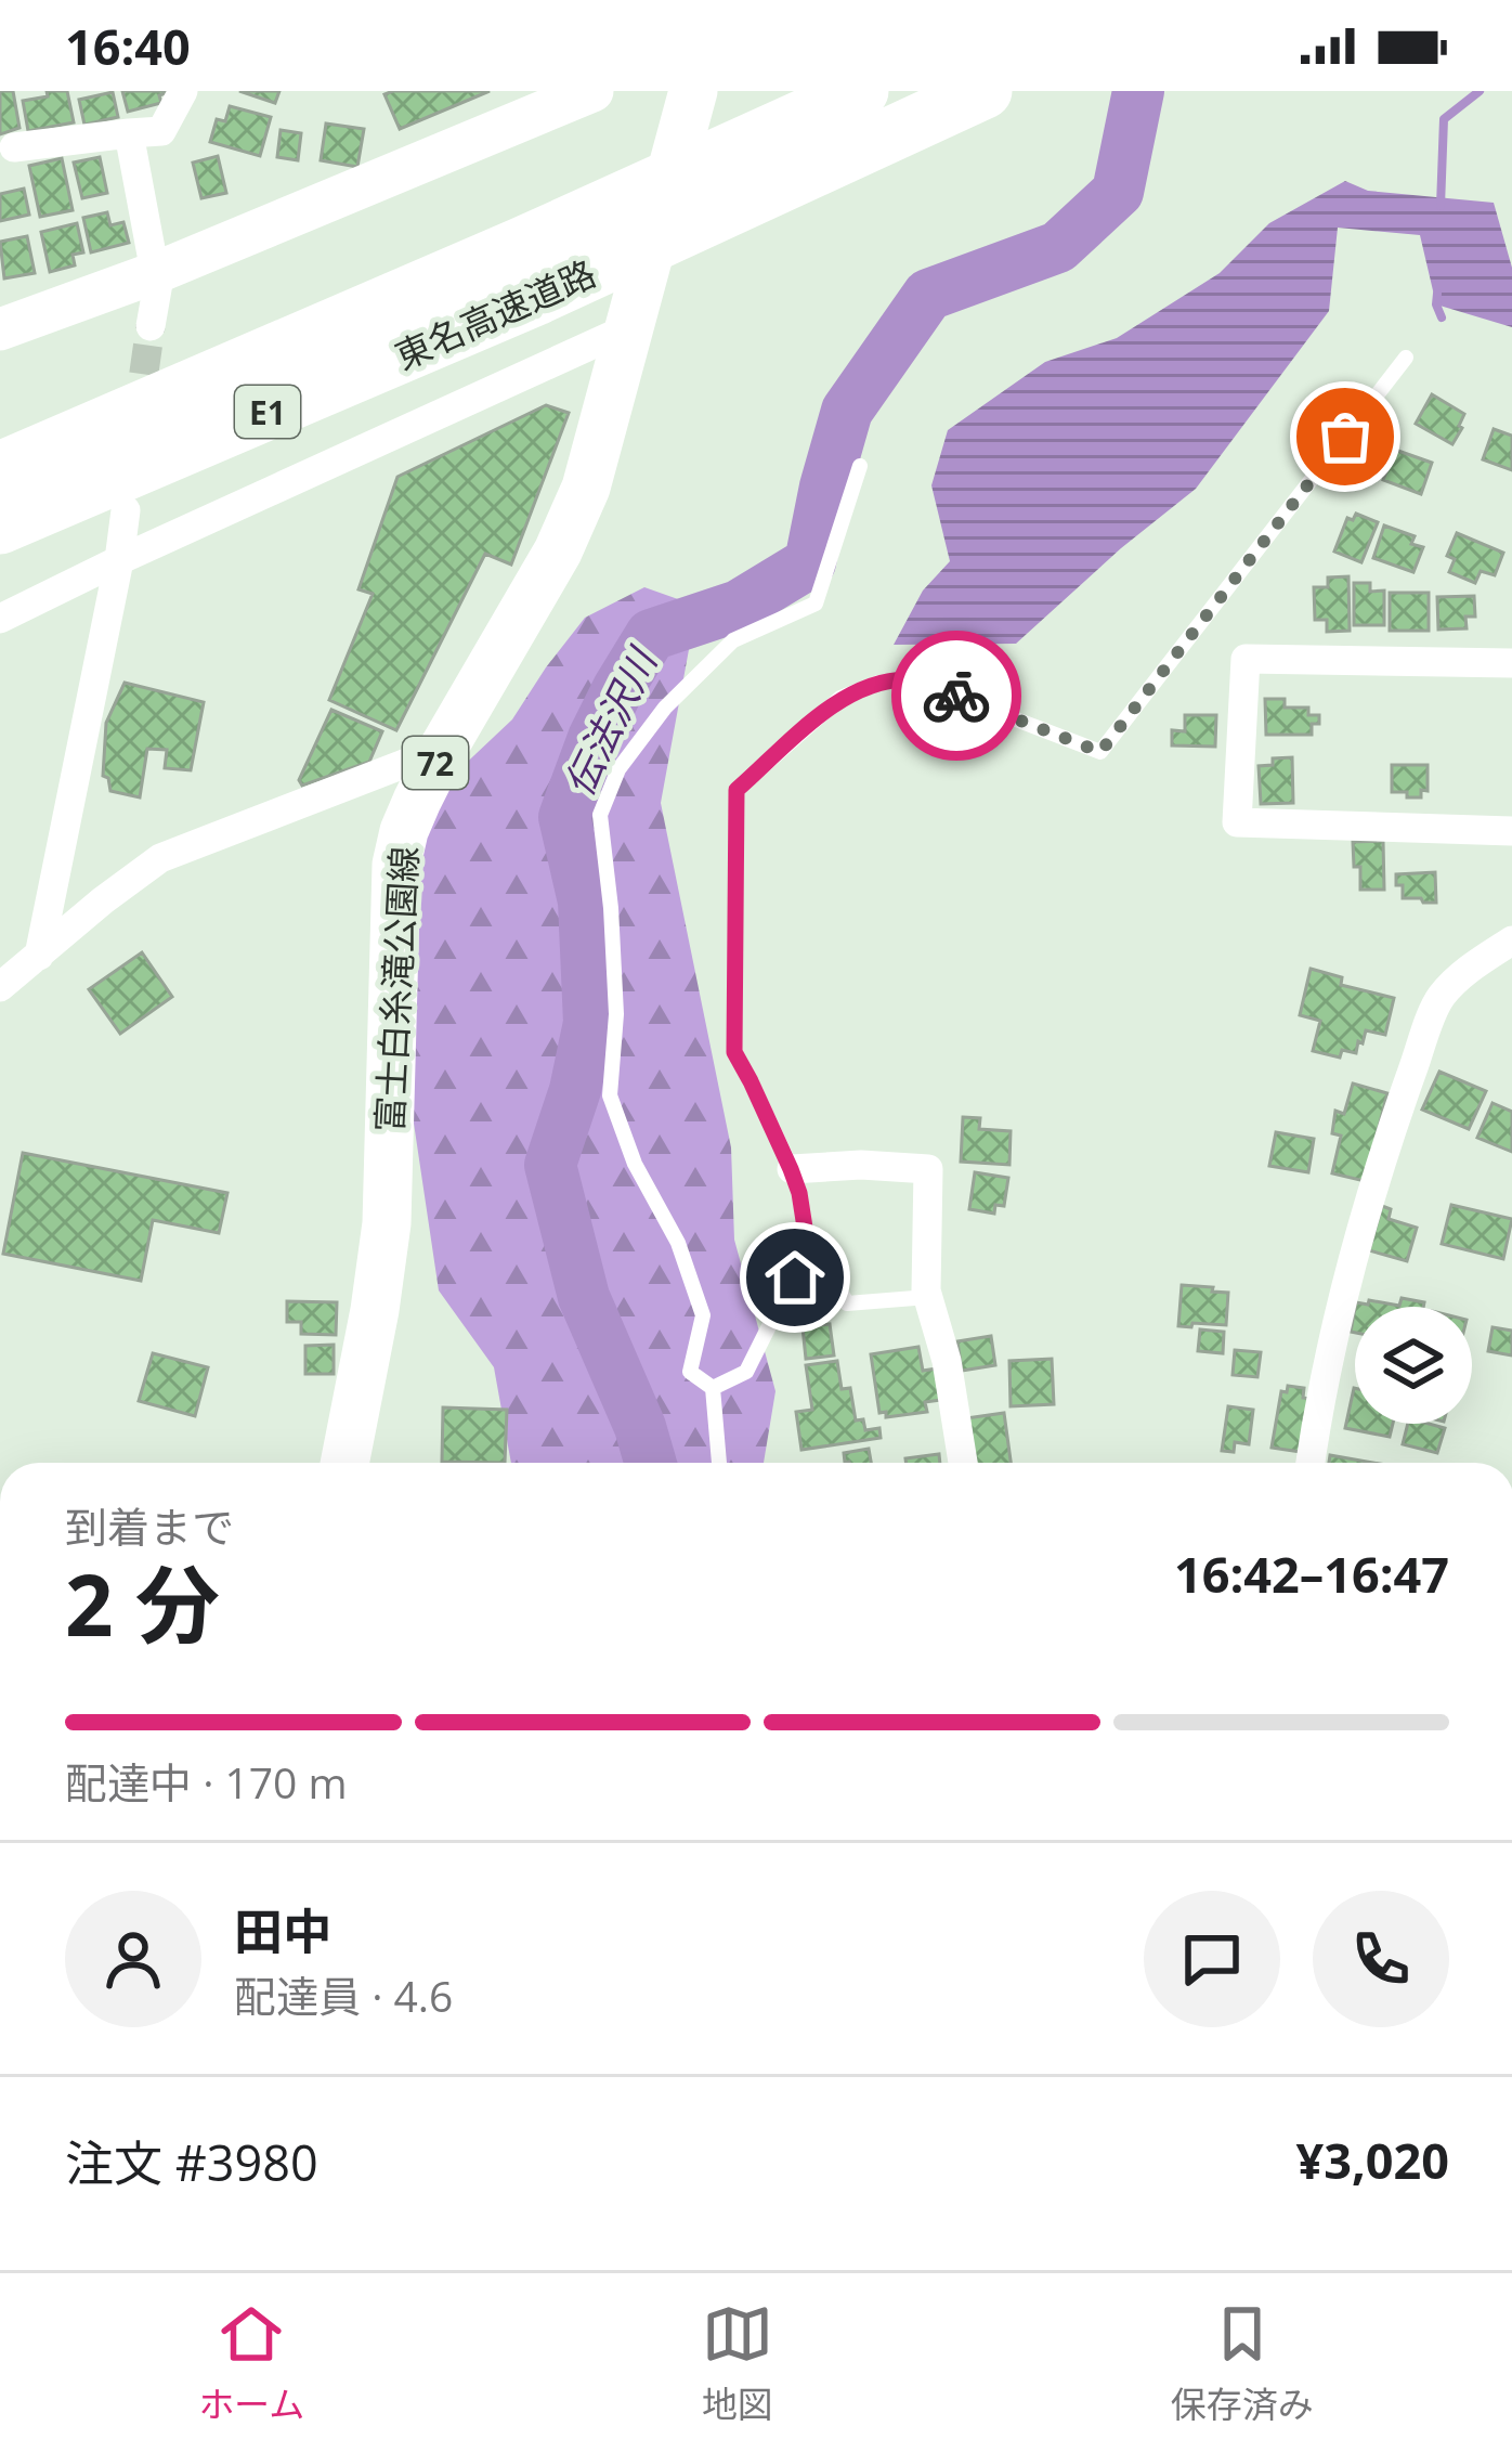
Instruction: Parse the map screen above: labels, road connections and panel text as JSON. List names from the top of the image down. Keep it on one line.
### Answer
{"streets":{"highway":["東名高速道路","E1"],"main road":["72","富士白糸滝公園線"]},"water":["伝法沢川"],"page":{"status":"16:40","heading":["2 分","到着まで","16:42–16:47"],"panel":["田中","配達員 · 4.6","注文 #3980","¥3,020"],"bar":"配達中 · 170 m","tabs":["ホーム","地図","保存済み"]}}
